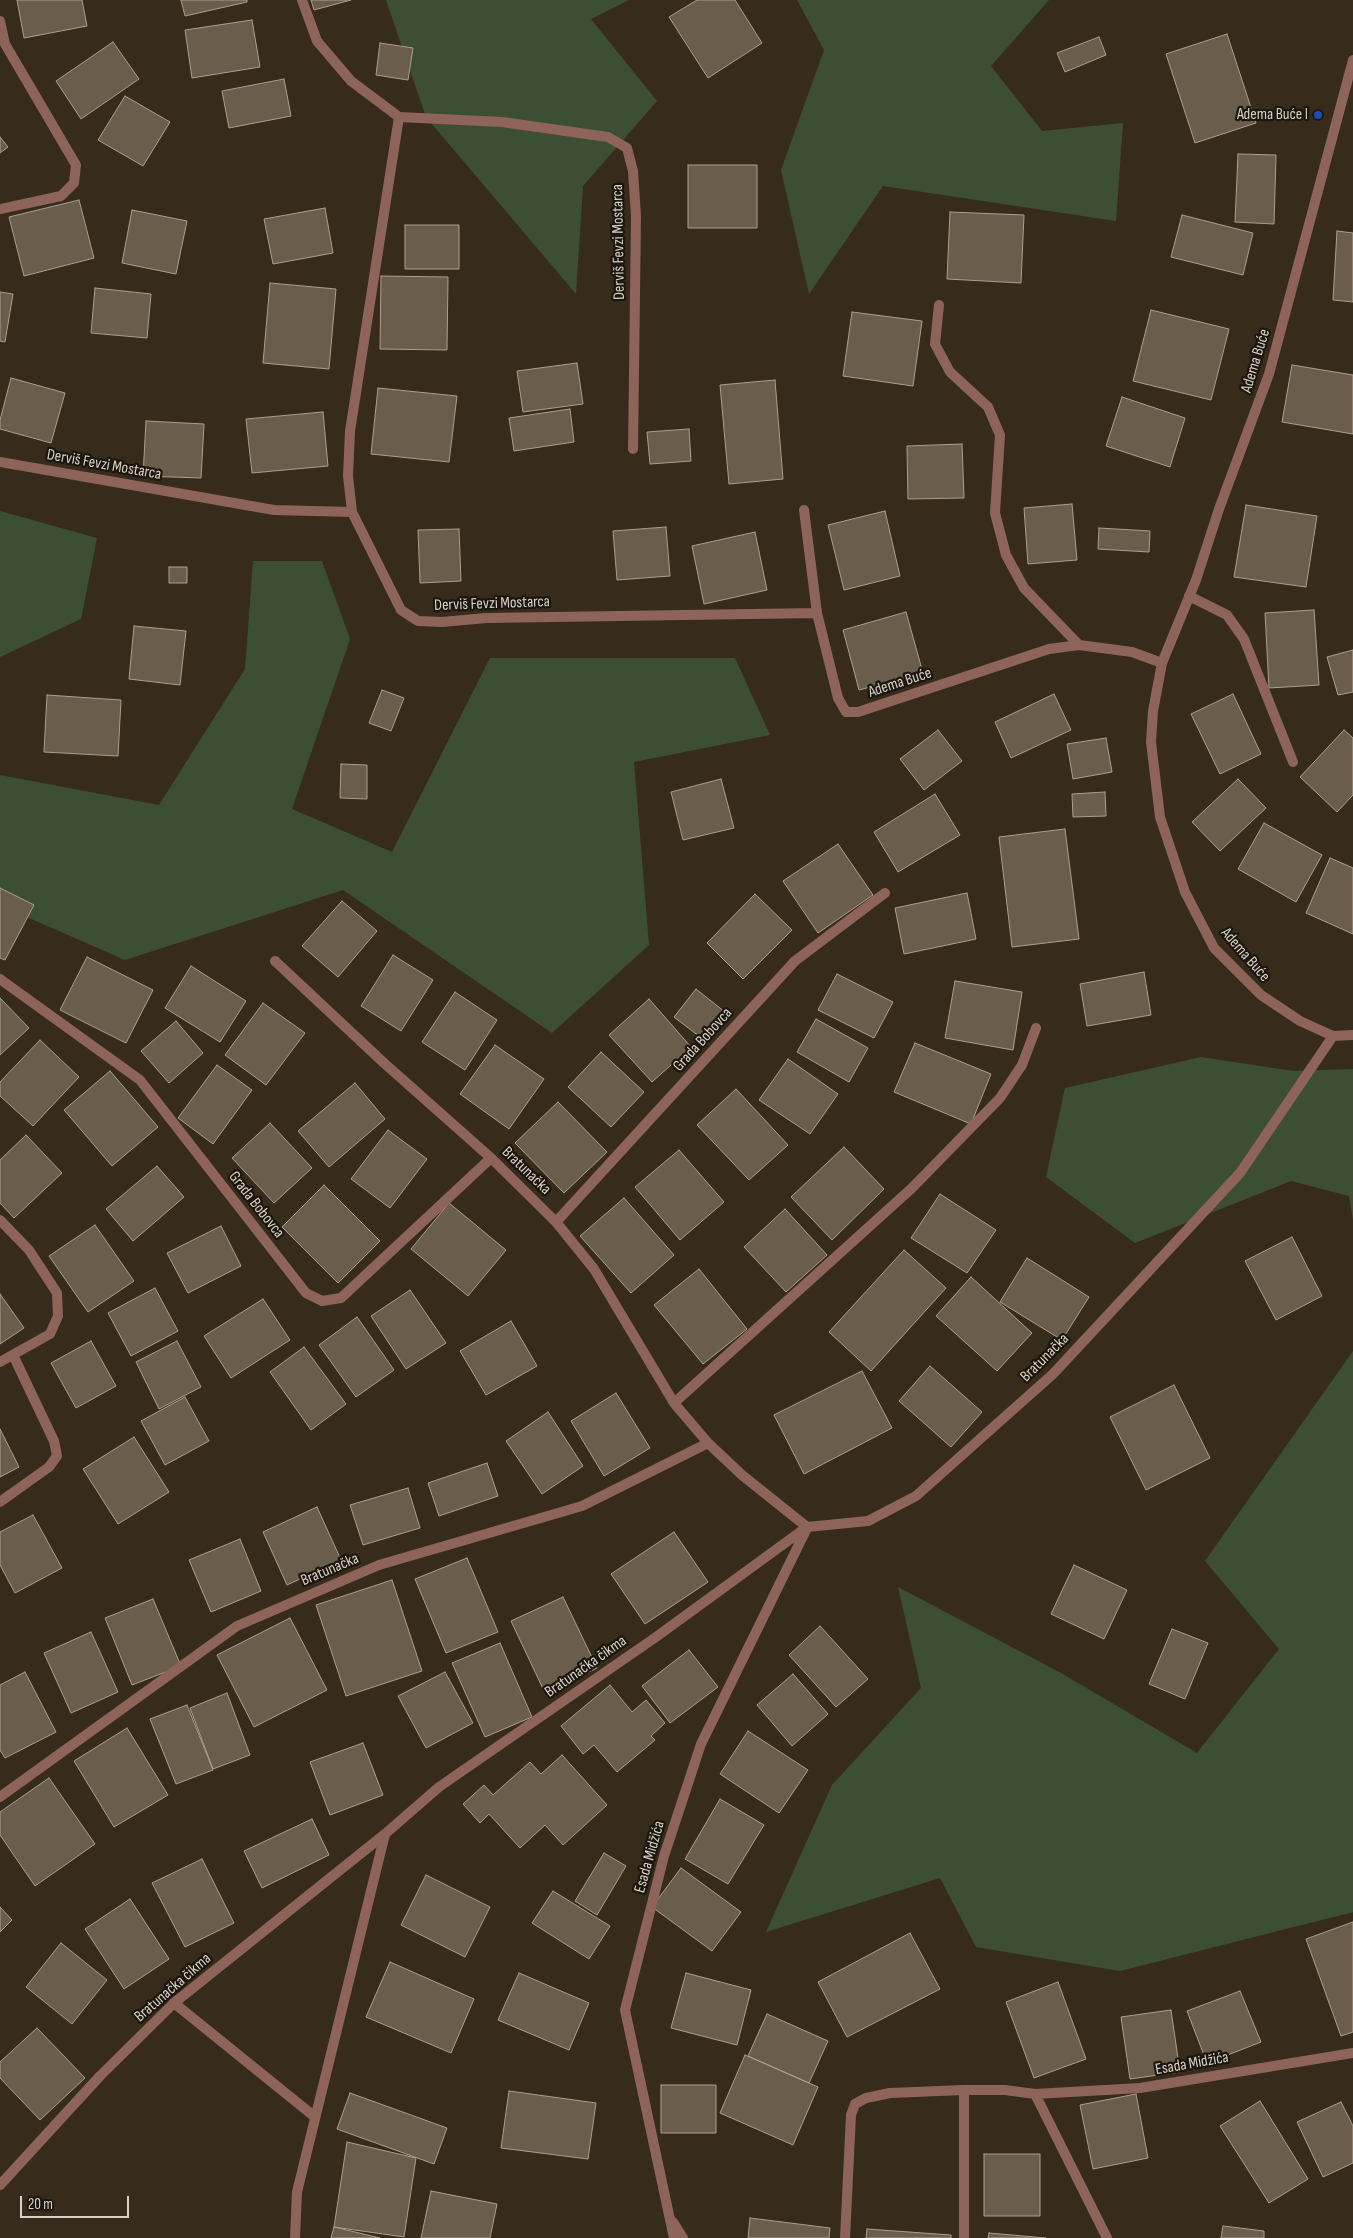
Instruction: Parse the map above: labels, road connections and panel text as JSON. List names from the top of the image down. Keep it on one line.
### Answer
{"streets":{"street":["Derviš Fevzi Mostarca","Adema Buće","Grada Bobovca","Bratunačka","Bratunačka čikma","Esada Midžića"]},"crossings":[["Derviš Fevzi Mostarca","Adema Buće"],["Adema Buće","Bratunačka"],["Grada Bobovca","Bratunačka"],["Bratunačka","Bratunačka čikma"],["Bratunačka","Esada Midžića"],["Bratunačka čikma","Esada Midžića"]],"places":["Adema Buće I"],"scale_bar":"20 m"}
